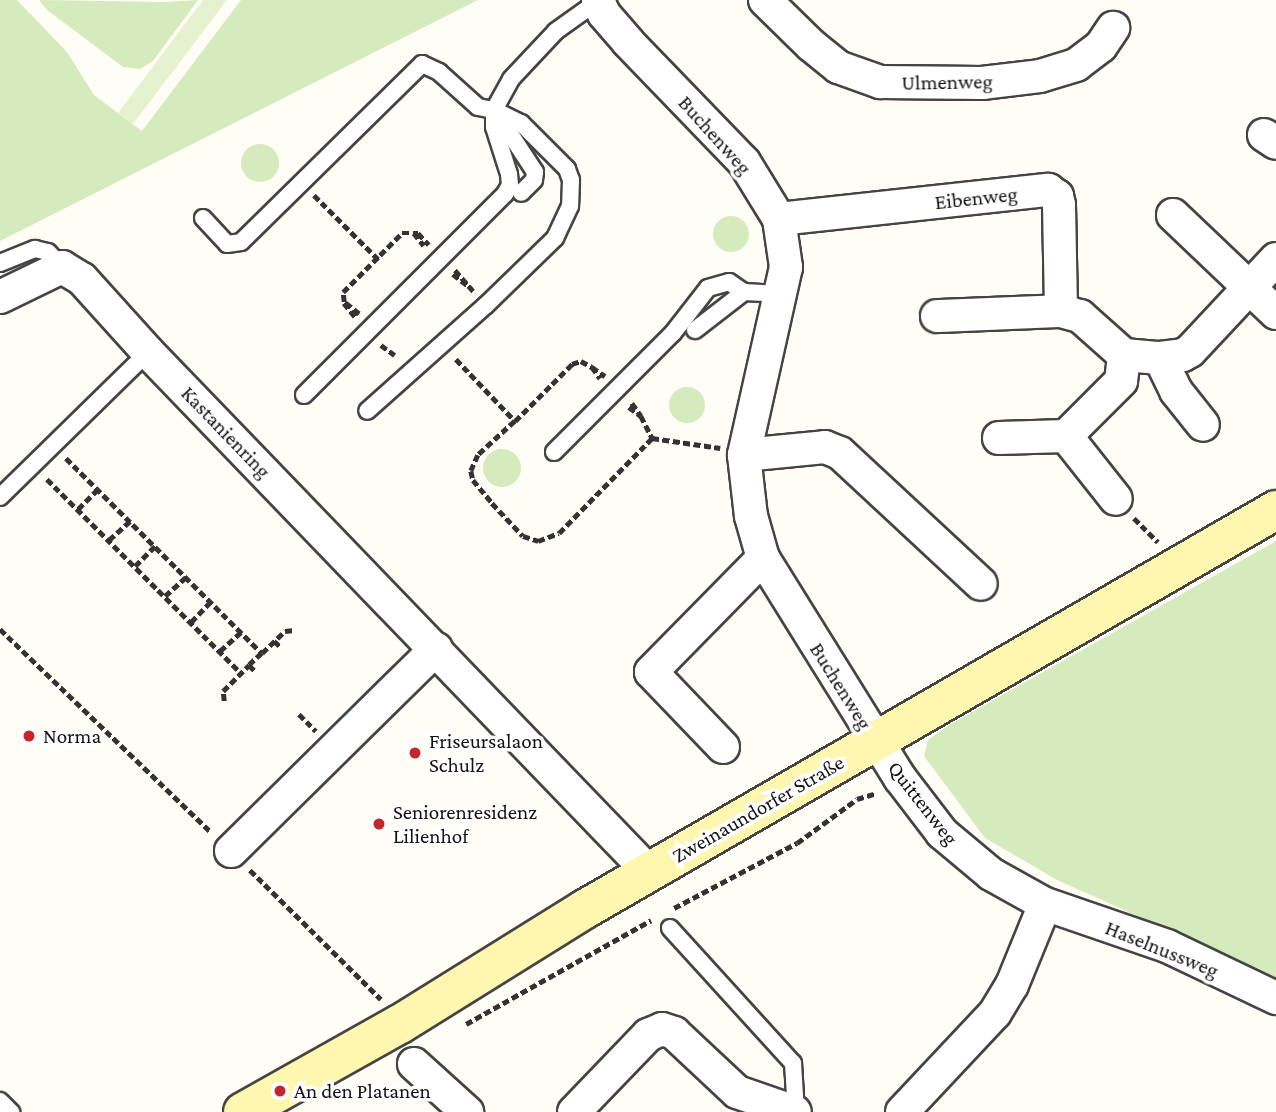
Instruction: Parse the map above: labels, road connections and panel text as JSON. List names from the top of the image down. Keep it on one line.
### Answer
{"streets":{"street":["Ulmenweg","Buchenweg","Eibenweg","Kastanienring","Quittenweg","Zweinaundorfer Straße","Haselnussweg"]},"crossings":[["Buchenweg","Eibenweg"],["Buchenweg","Quittenweg"],["Buchenweg","Zweinaundorfer Straße"],["Kastanienring","Zweinaundorfer Straße"],["Quittenweg","Zweinaundorfer Straße"],["Quittenweg","Haselnussweg"]],"places":["Norma","Friseursalaon Schulz","Seniorenresidenz Lilienhof","An den Platanen"]}
